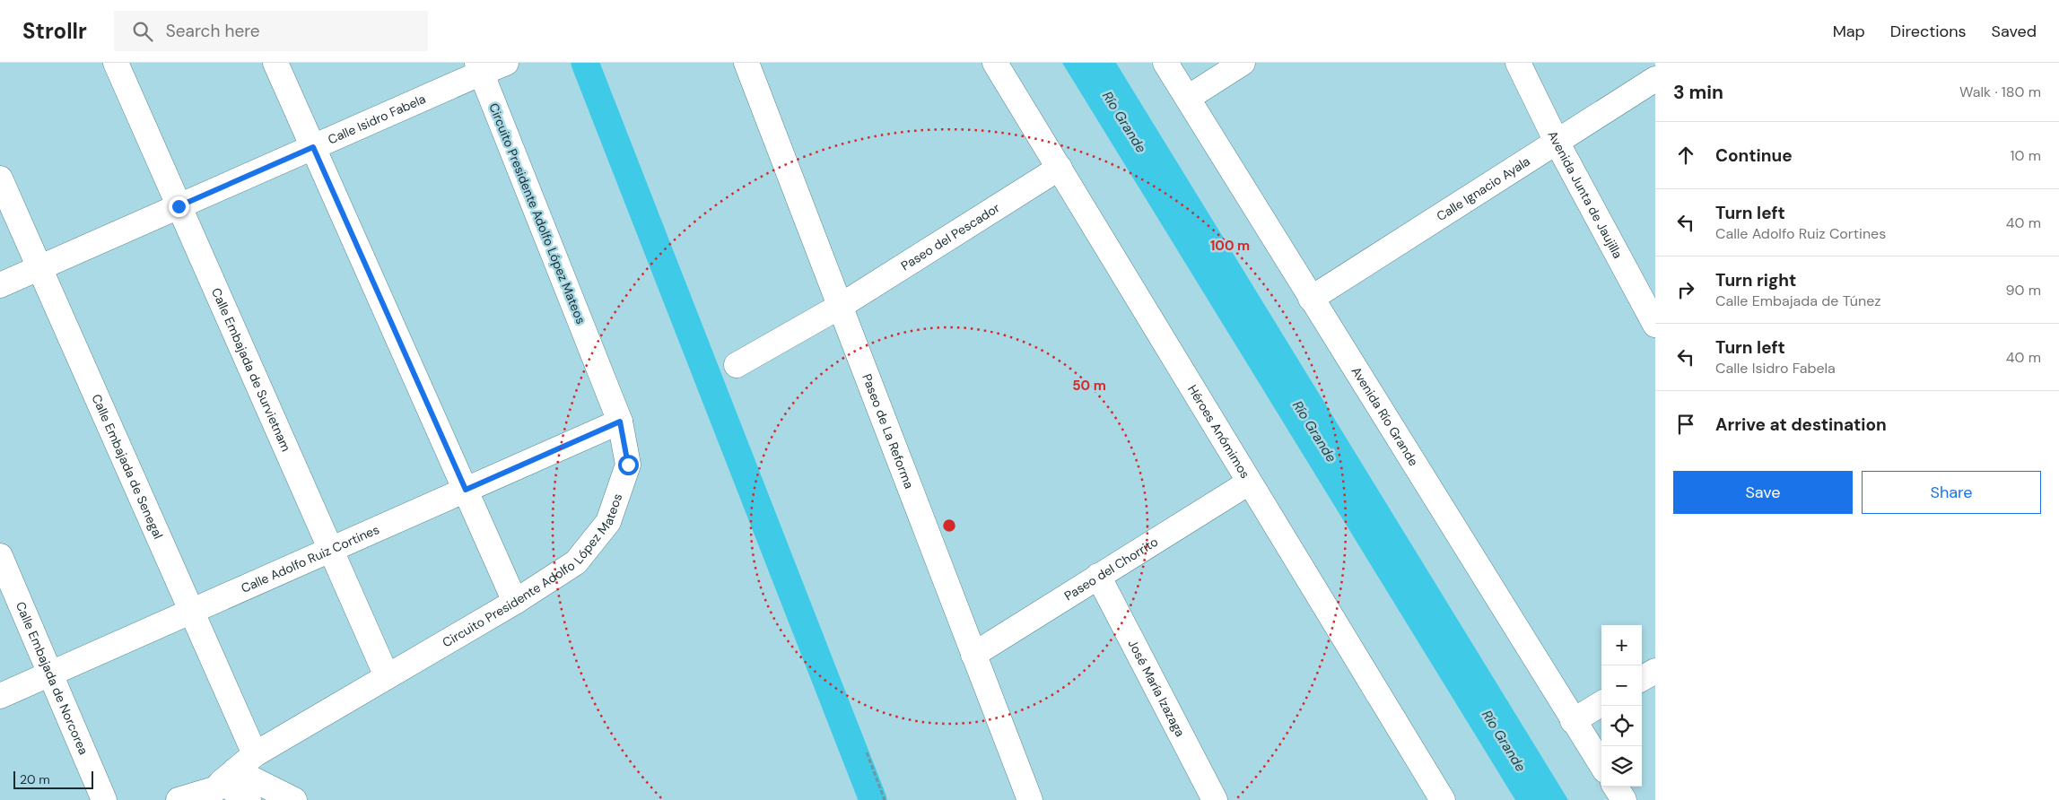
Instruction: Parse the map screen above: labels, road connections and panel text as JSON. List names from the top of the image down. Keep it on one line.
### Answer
{"streets":{"street":["Calle Isidro Fabela","Calle Ignacio Ayala","Avenida Junta de Jaujilla","Circuito Presidente Adolfo López Mateos","Paseo del Pescador","Calle Embajada de Survietnam","Avenida Río Grande","Paseo de La Reforma","Héroes Anómimos","Calle Embajada de Senegal","Calle Adolfo Ruiz Cortines","Paseo del Chorrito","Calle Embajada de Norcorea","José María Izazaga"]},"crossings":[["Calle Isidro Fabela","Circuito Presidente Adolfo López Mateos"],["Calle Isidro Fabela","Calle Embajada de Survietnam"],["Calle Isidro Fabela","Calle Embajada de Senegal"],["Calle Ignacio Ayala","Avenida Junta de Jaujilla"],["Calle Ignacio Ayala","Avenida Río Grande"],["Circuito Presidente Adolfo López Mateos","Calle Embajada de Survietnam"],["Circuito Presidente Adolfo López Mateos","Calle Embajada de Senegal"],["Circuito Presidente Adolfo López Mateos","Calle Adolfo Ruiz Cortines"],["Paseo del Pescador","Paseo de La Reforma"],["Paseo del Pescador","Héroes Anómimos"],["Calle Embajada de Survietnam","Calle Adolfo Ruiz Cortines"],["Paseo de La Reforma","Paseo del Chorrito"],["Héroes Anómimos","Paseo del Chorrito"],["Calle Embajada de Senegal","Calle Adolfo Ruiz Cortines"],["Calle Adolfo Ruiz Cortines","Calle Embajada de Norcorea"],["Paseo del Chorrito","José María Izazaga"]],"water":["Río Grande"],"scale_bar":"20 m","page":{"header":"Strollr","search":"Search here","nav":["Map","Directions","Saved"],"heading":["3 min","Walk · 180 m"],"list":[["Continue","10 m"],["Turn left","Calle Adolfo Ruiz Cortines","40 m"],["Turn right","Calle Embajada de Túnez","90 m"],["Turn left","Calle Isidro Fabela","40 m"],"Arrive at destination"],"buttons":["Save","Share"],"map_buttons":["+","−"],"scale":"20 m"},"rings":["100 m","50 m"]}
